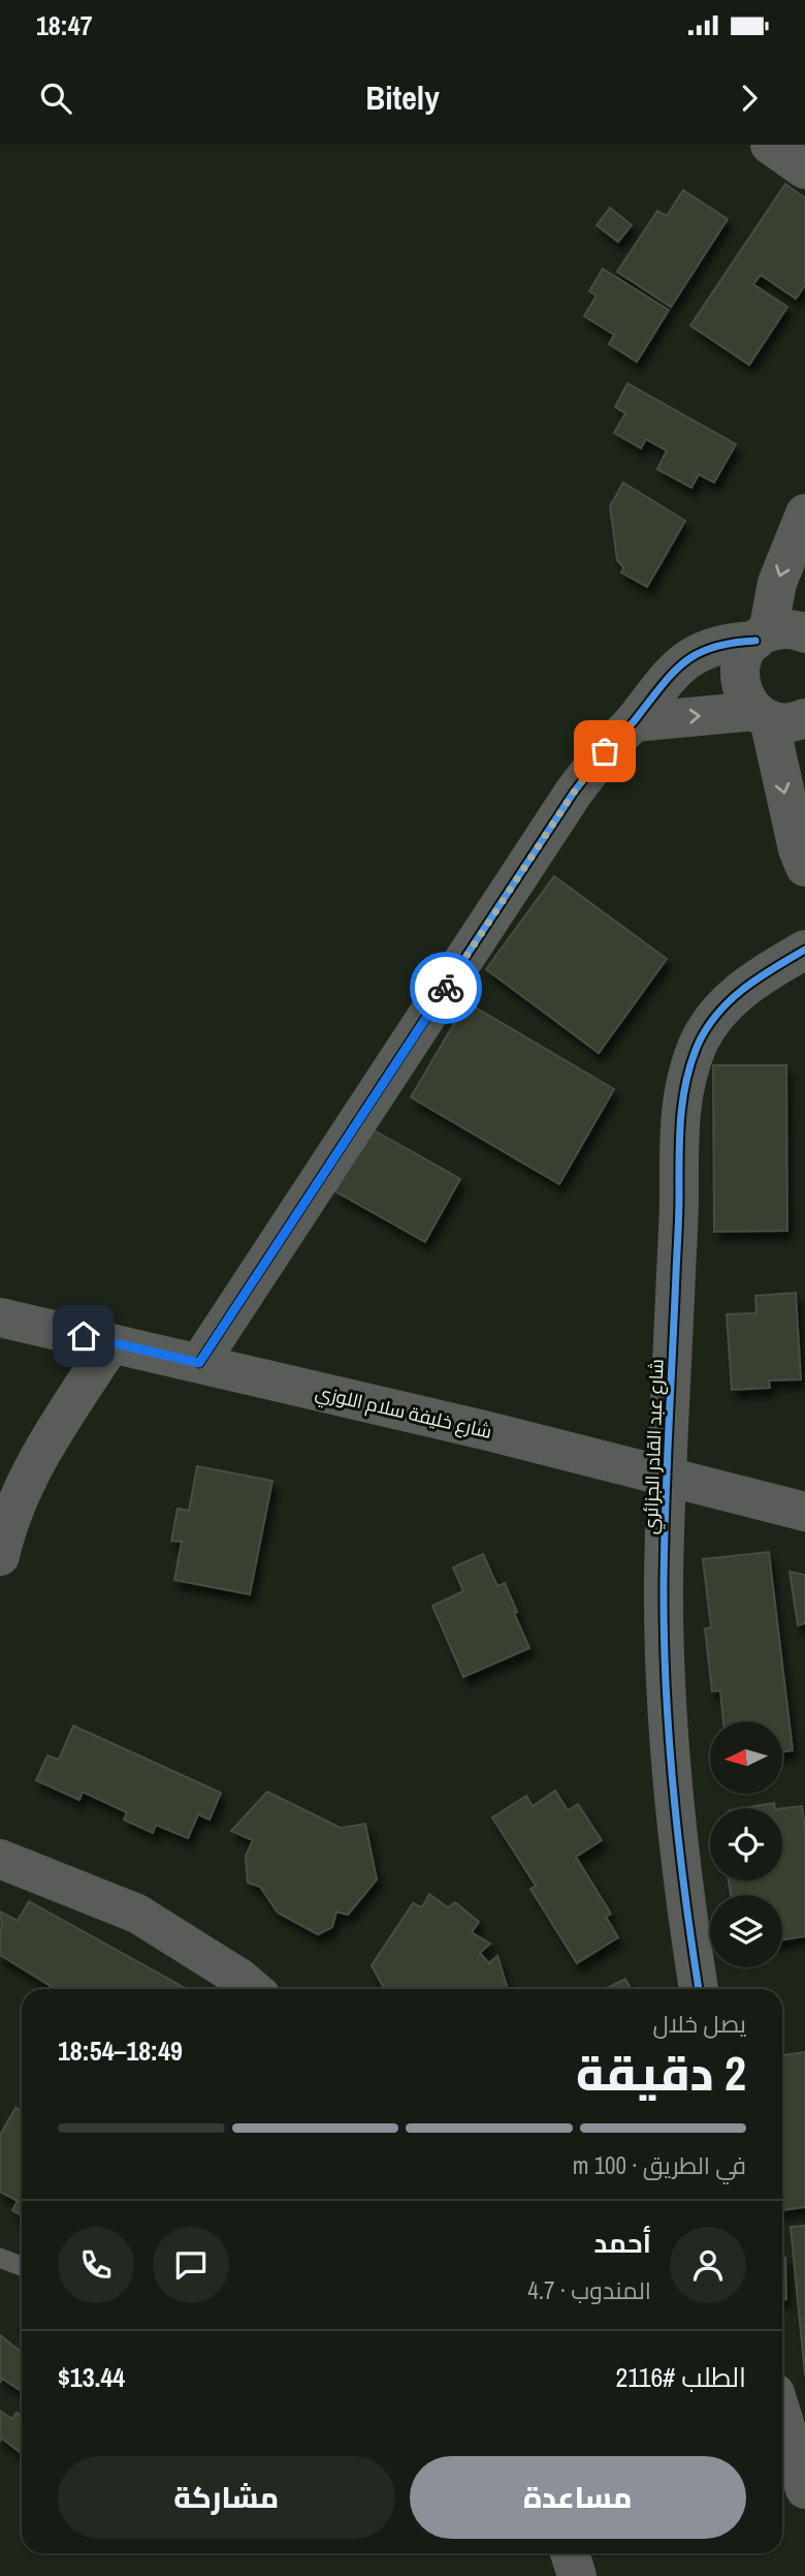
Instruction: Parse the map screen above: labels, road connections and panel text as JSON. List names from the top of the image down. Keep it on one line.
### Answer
{"streets":{"street":["شارع خليفة سلام اللوزي","شارع عبد القادر الجزائري"]},"crossings":[["شارع خليفة سلام اللوزي","شارع عبد القادر الجزائري"]],"north":"left","page":{"status":"18:47","header":"Bitely","heading":["2 دقيقة","يصل خلال","18:49–18:54"],"panel":["أحمد","المندوب · 4.7","الطلب #2116","$13.44"],"bar":"في الطريق · 100 m","buttons":["مساعدة","مشاركة"]}}
